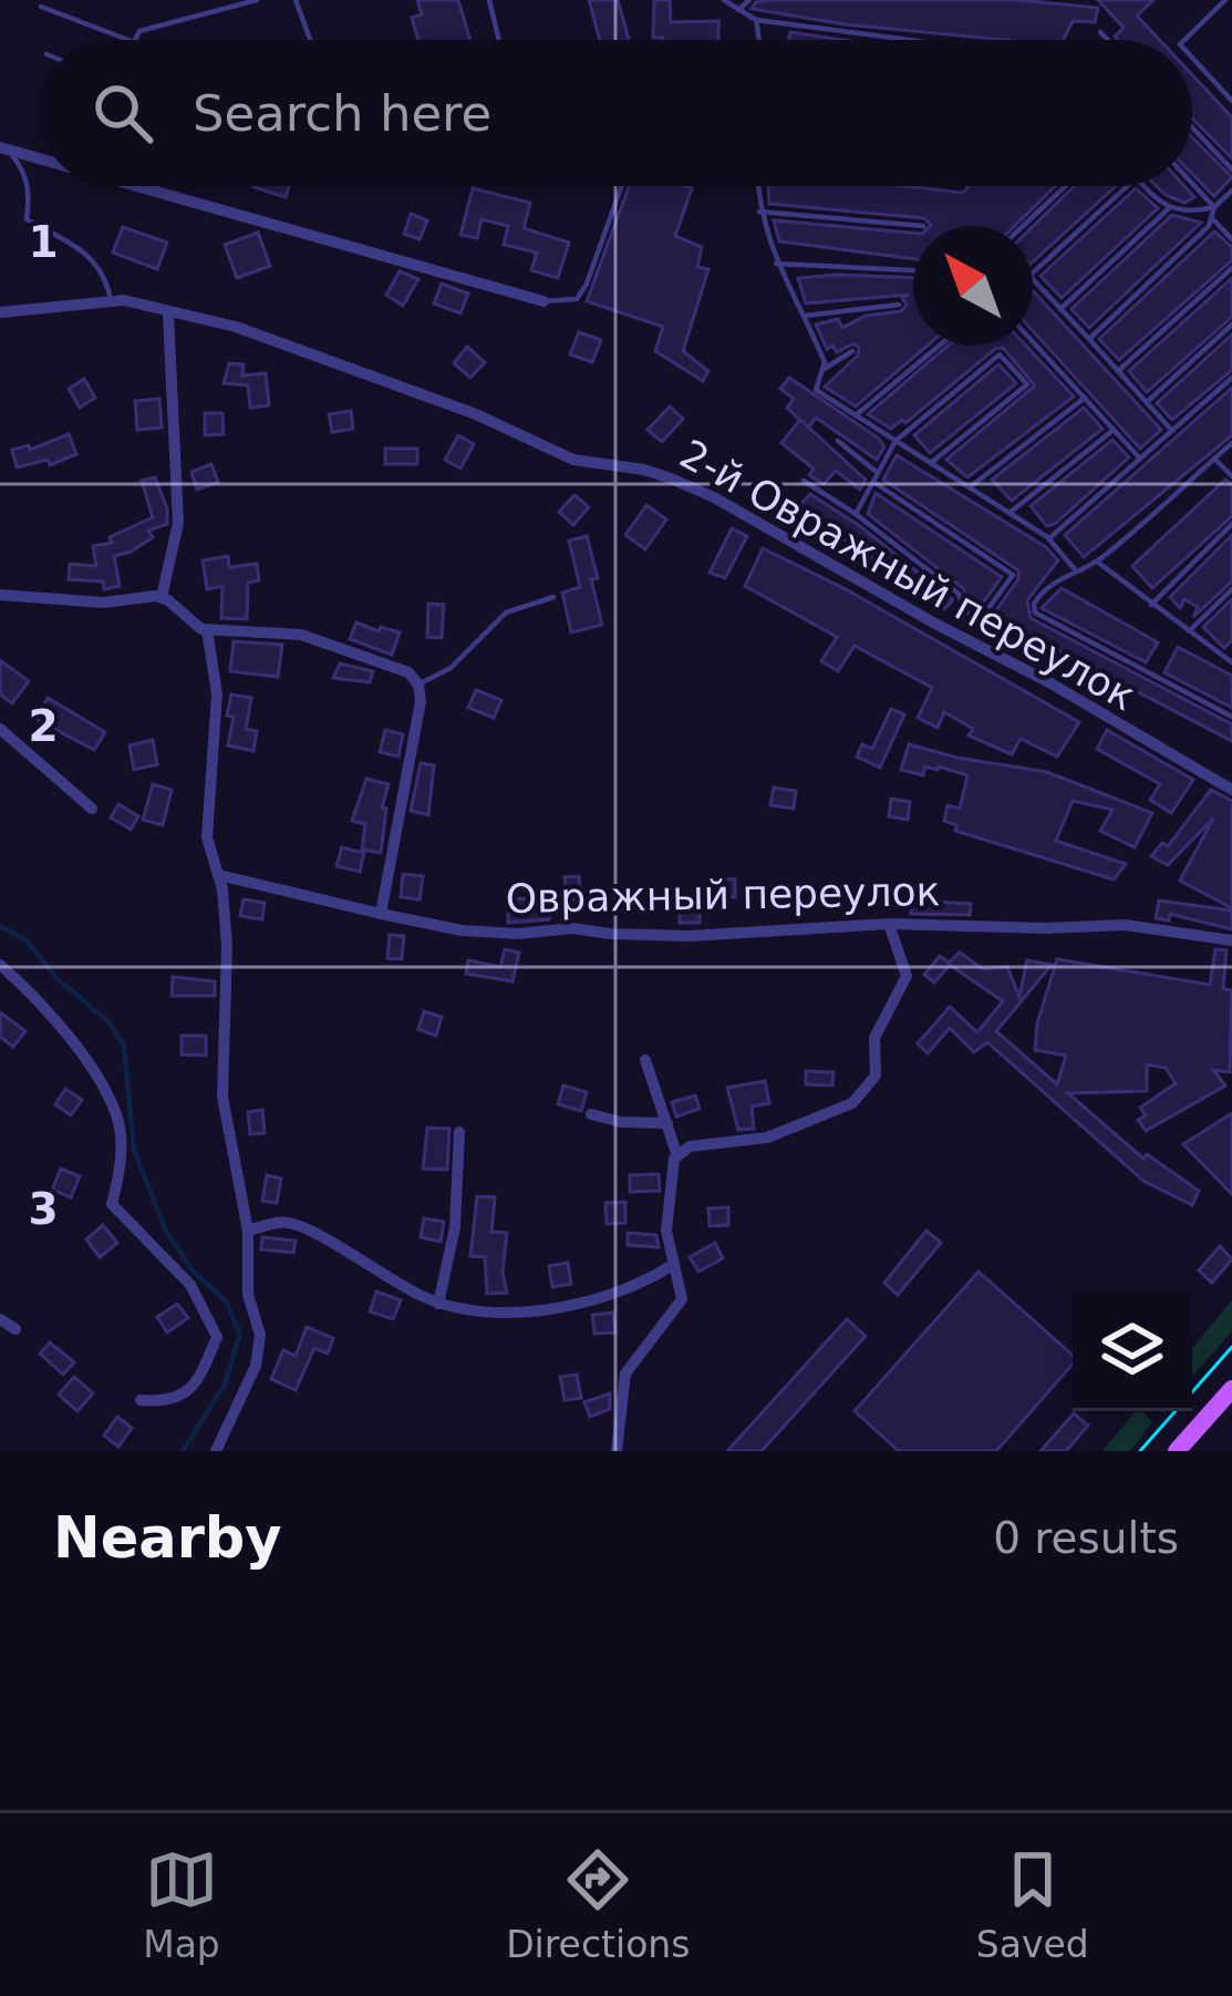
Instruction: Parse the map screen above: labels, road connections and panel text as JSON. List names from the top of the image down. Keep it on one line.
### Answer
{"streets":{"street":["2-й Овражный переулок","Овражный переулок"]},"north":"top left","page":{"search":"Search here","heading":["Nearby","0 results"],"nav":["Map","Directions","Saved"]},"grid":{"rows":["1","2","3"]}}
